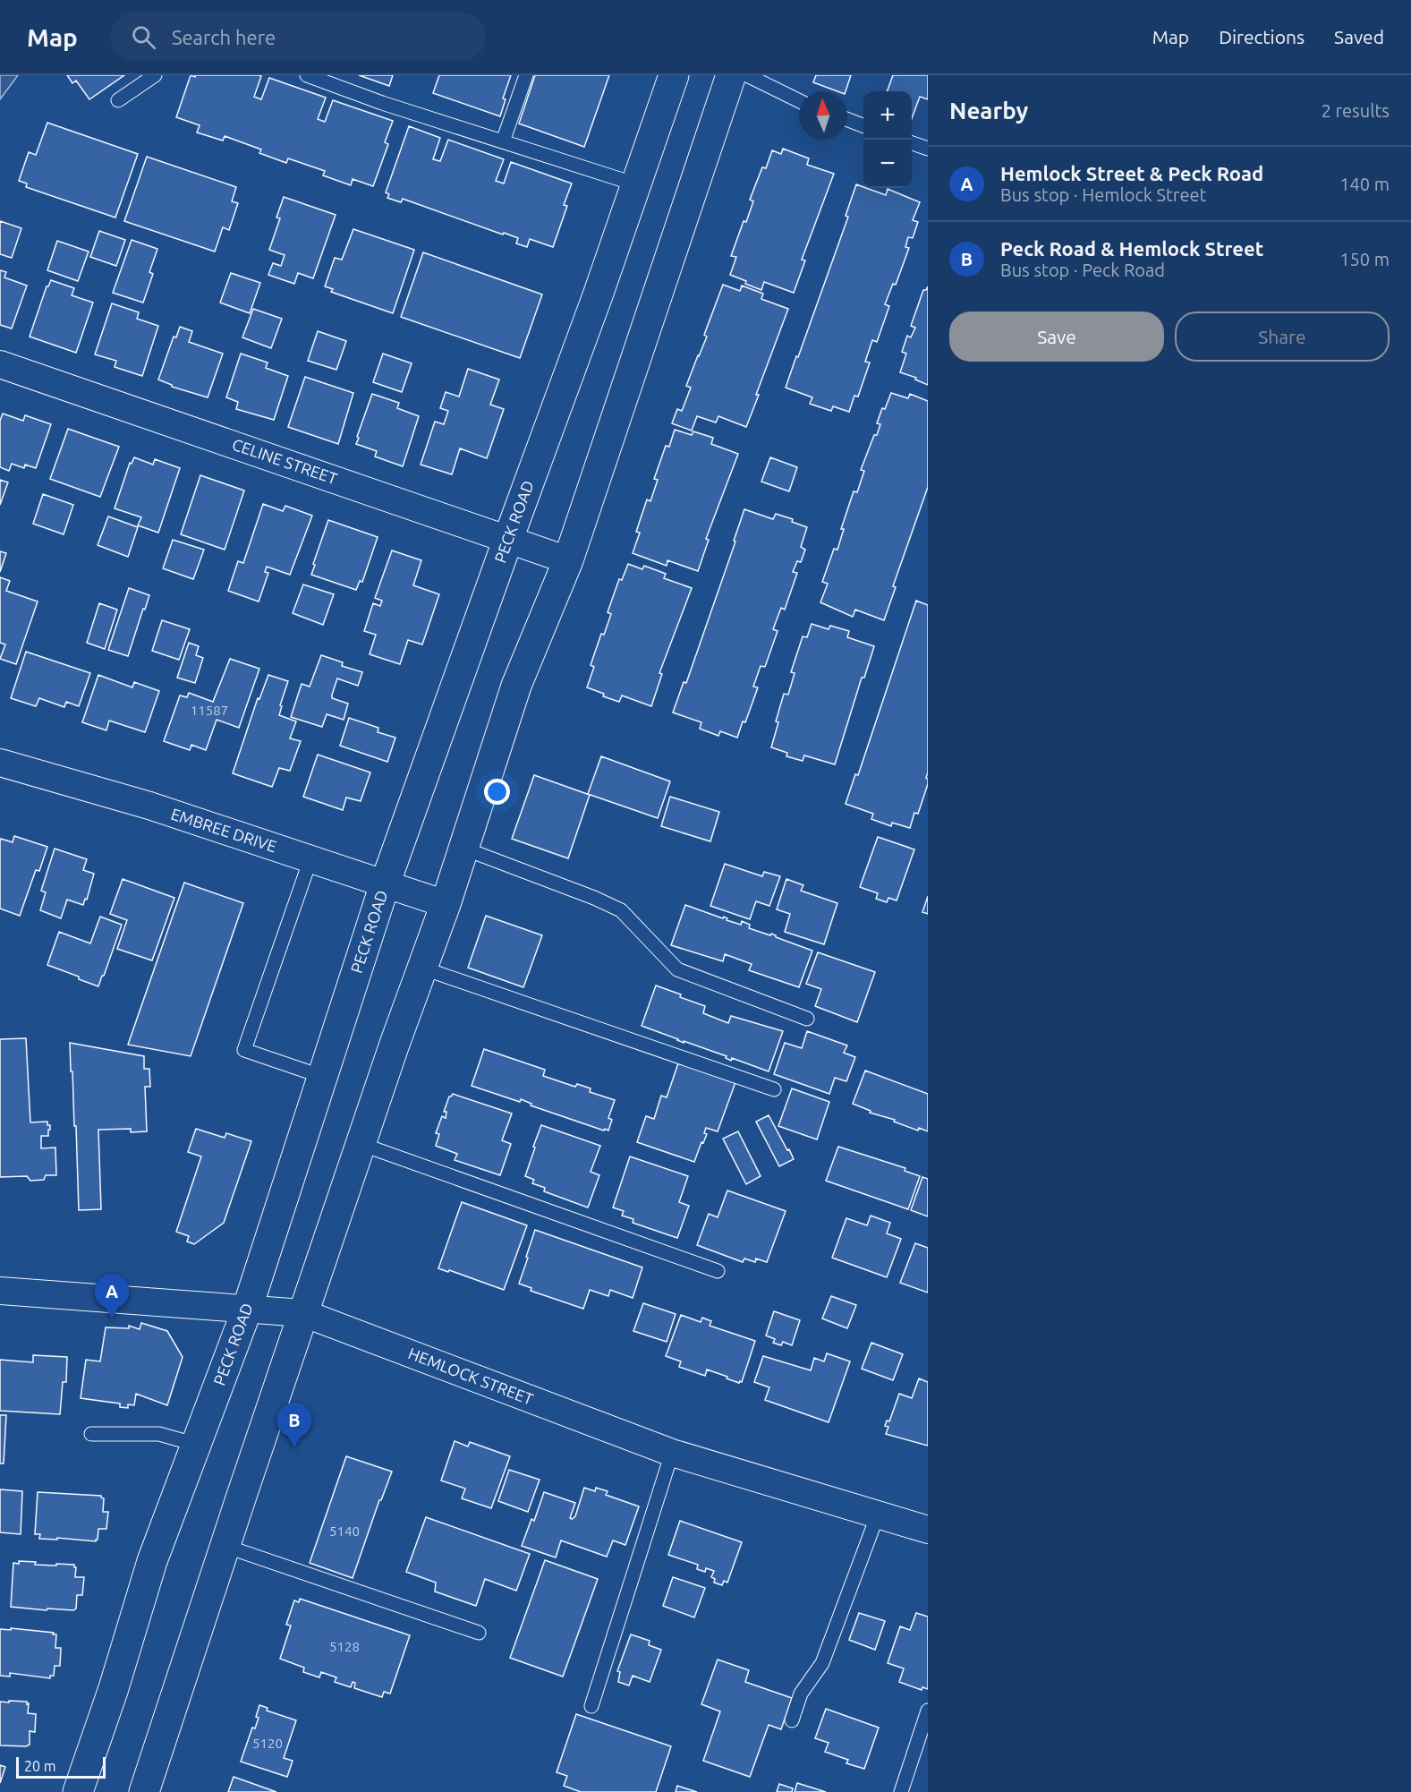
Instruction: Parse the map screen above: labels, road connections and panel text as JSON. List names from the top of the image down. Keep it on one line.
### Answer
{"streets":{"main road":["PECK ROAD"],"street":["CELINE STREET","EMBREE DRIVE","HEMLOCK STREET"]},"crossings":[["CELINE STREET","PECK ROAD"],["PECK ROAD","EMBREE DRIVE"],["PECK ROAD","HEMLOCK STREET"]],"house_numbers":["11587","5140","5128","5120"],"scale_bar":"20 m","north":"top","page":{"header":"Map","search":"Search here","nav":["Map","Directions","Saved"],"heading":["Nearby","2 results"],"map_buttons":["+","−"],"list":[{"mark":"A","name":"Hemlock Street & Peck Road","note":"Bus stop · Hemlock Street","value":"140 m"},{"mark":"B","name":"Peck Road & Hemlock Street","note":"Bus stop · Peck Road","value":"150 m"}],"buttons":["Save","Share"],"pins":["A","B"],"scale":"20 m"}}
